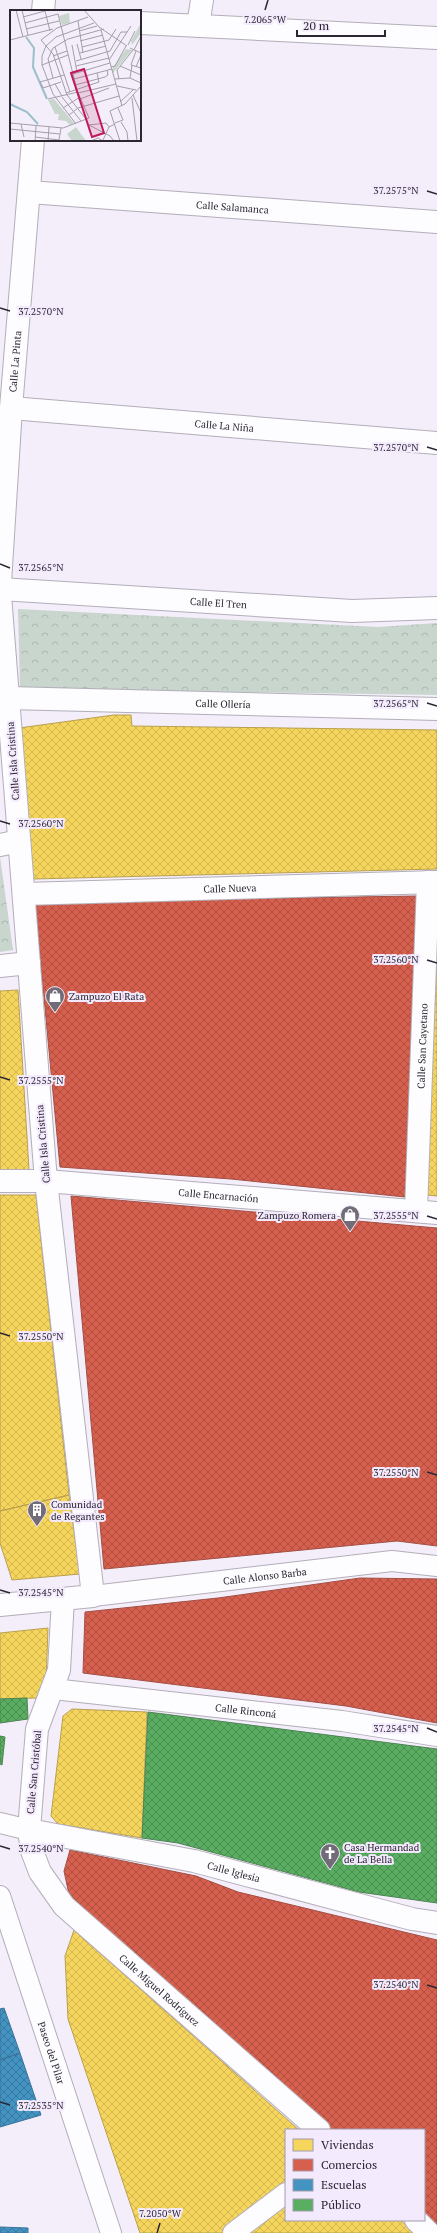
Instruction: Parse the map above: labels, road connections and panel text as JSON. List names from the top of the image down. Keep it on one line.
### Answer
{"streets":{"street":["Calle Salamanca","Calle La Pinta","Calle La Niña","Calle El Tren","Calle Ollería","Calle Isla Cristina","Calle Nueva","Calle San Cayetano","Calle Encarnación","Calle Alonso Barba","Calle Rinconá","Calle San Cristóbal","Calle Iglesia","Calle Miguel Rodríguez","Paseo del Pilar"]},"crossings":[["Calle Salamanca","Calle La Pinta"],["Calle La Pinta","Calle La Niña"],["Calle Ollería","Calle Isla Cristina"],["Calle Isla Cristina","Calle Nueva"],["Calle Isla Cristina","Calle Encarnación"],["Calle Isla Cristina","Calle Alonso Barba"],["Calle Nueva","Calle San Cayetano"],["Calle San Cayetano","Calle Encarnación"],["Calle Rinconá","Calle San Cristóbal"],["Calle San Cristóbal","Calle Iglesia"],["Calle San Cristóbal","Calle Miguel Rodríguez"],["Calle Iglesia","Calle Miguel Rodríguez"]],"places":{"shop":["Zampuzo El Rata","Zampuzo Romera"],"building":["Comunidad de Regantes"],"church":["Casa Hermandad de La Bella"]},"legend":["Viviendas","Comercios","Escuelas","Público"],"scale_bar":"20 m","coordinates":["7.2065°W","37.2575°N","37.2570°N","37.2565°N","37.2560°N","37.2555°N","37.2550°N","37.2545°N","37.2540°N","37.2535°N","7.2050°W"]}
